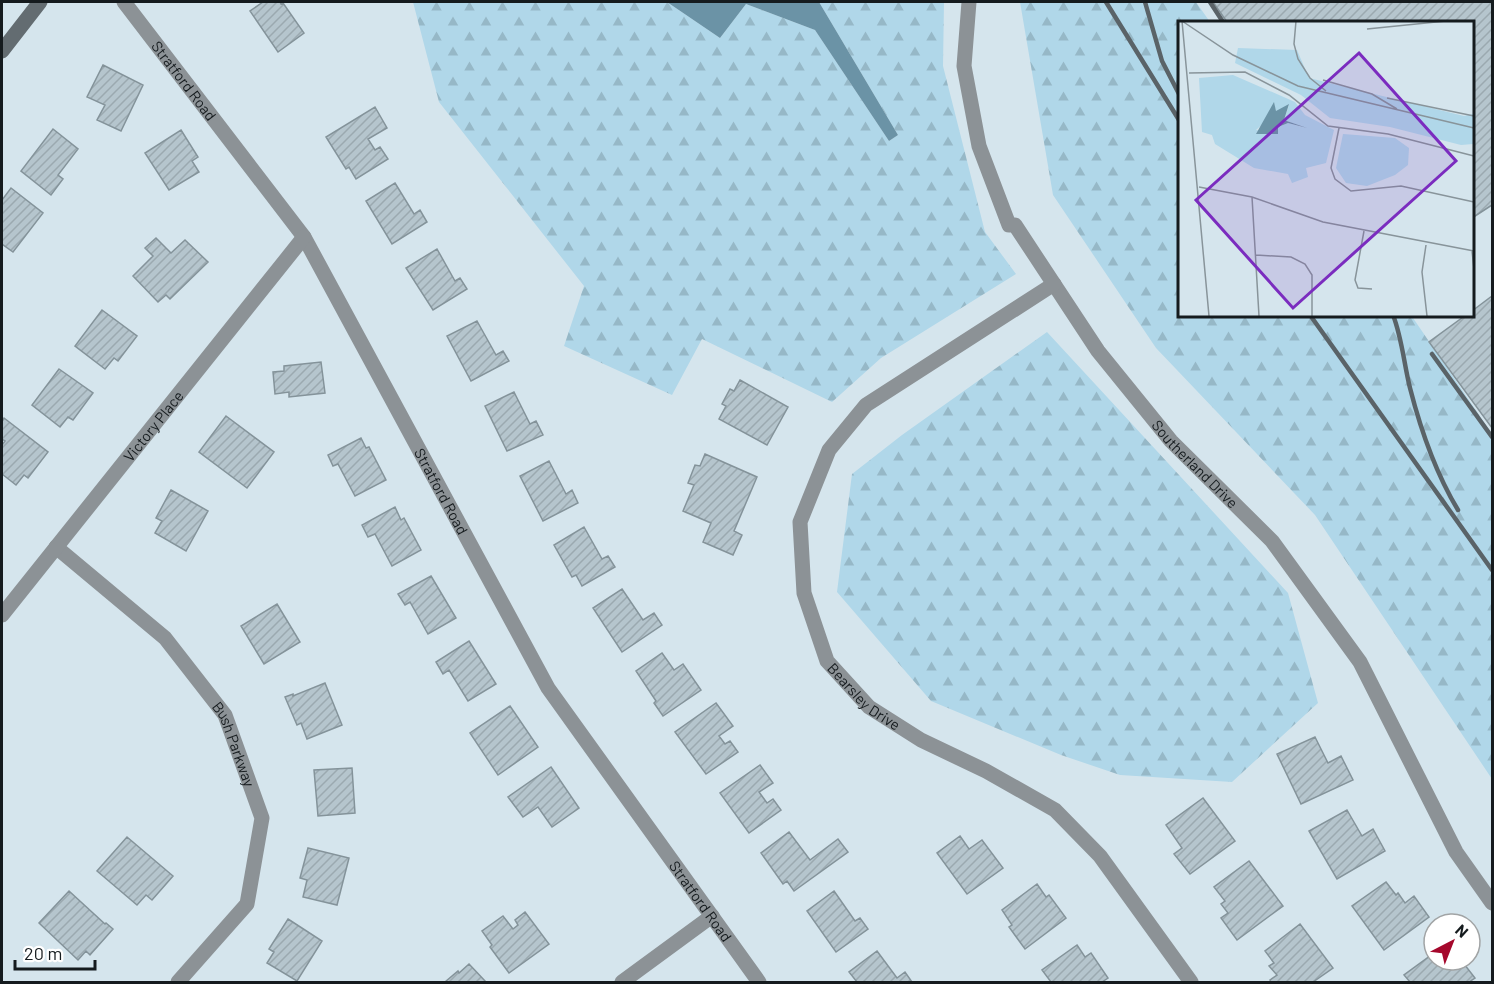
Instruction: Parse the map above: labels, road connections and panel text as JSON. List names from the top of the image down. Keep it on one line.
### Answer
{"streets":{"street":["Stratford Road","Victory Place","Southerland Drive","Bearsley Drive","Bush Parkway"]},"crossings":[["Stratford Road","Victory Place"],["Victory Place","Bush Parkway"],["Southerland Drive","Bearsley Drive"]],"scale_bar":"20 m","north":"top right"}
